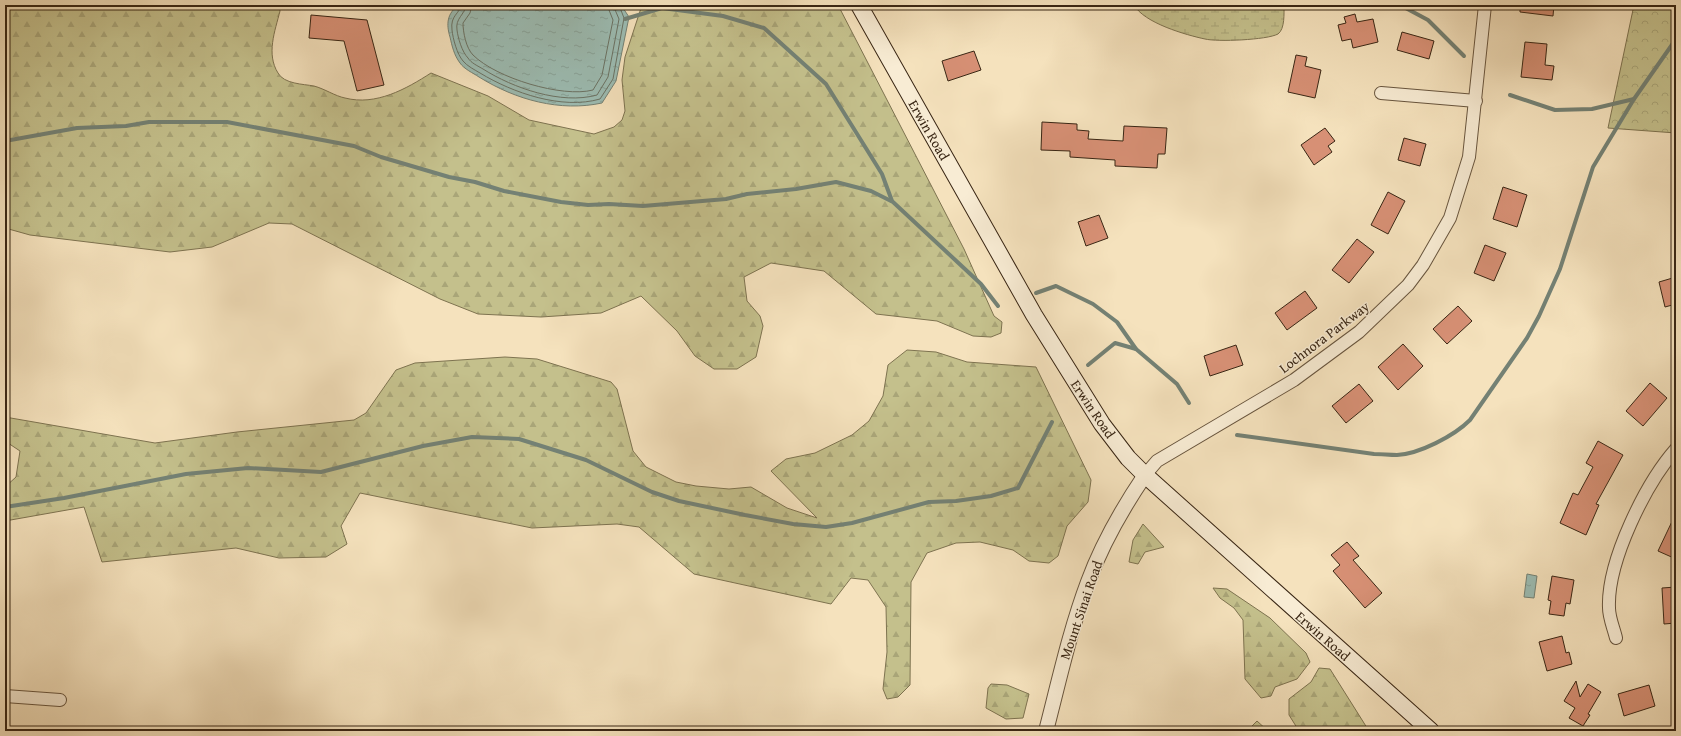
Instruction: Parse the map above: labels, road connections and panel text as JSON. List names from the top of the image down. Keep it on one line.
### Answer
{"streets":{"main road":["Erwin Road"],"street":["Lochnora Parkway","Mount Sinai Road"]},"crossings":[["Erwin Road","Lochnora Parkway"],["Erwin Road","Mount Sinai Road"],["Lochnora Parkway","Mount Sinai Road"]]}
